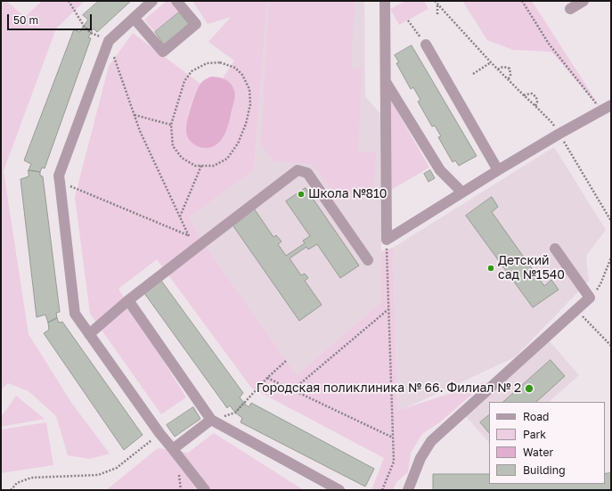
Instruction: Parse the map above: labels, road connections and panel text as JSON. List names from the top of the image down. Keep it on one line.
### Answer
{"places":["Школа №810","Детский сад №1540","Городская поликлиника № 66. Филиал № 2"],"legend":["Road","Park","Water","Building"],"scale_bar":"50 m"}
